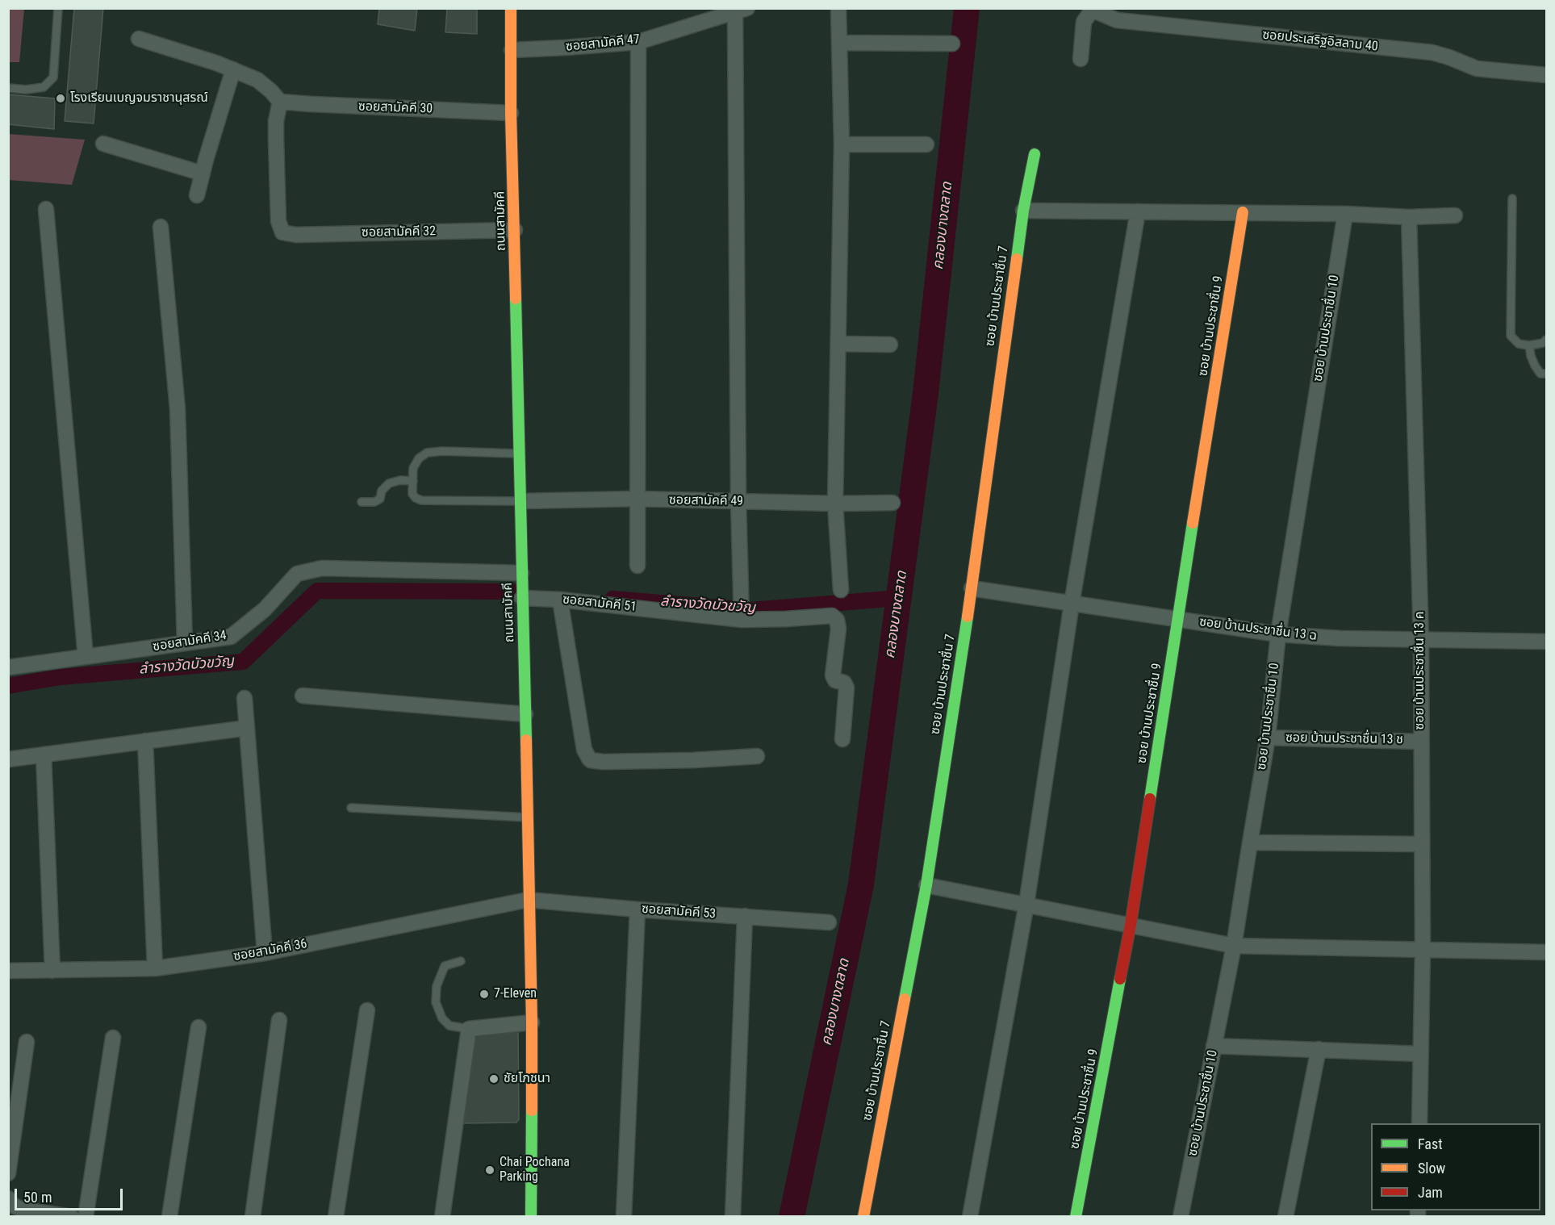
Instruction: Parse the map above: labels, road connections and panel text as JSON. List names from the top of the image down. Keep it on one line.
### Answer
{"streets":{"street":["ซอยประเสริฐอิสลาม 40","ซอยสามัคคี 47","ซอยสามัคคี 30","ถนนสามัคคี","ซอยสามัคคี 32","ซอย บ้านประชาชื่น 7","ซอย บ้านประชาชื่น 9","ซอย บ้านประชาชื่น 10","ซอยสามัคคี 49","ซอยสามัคคี 51","ซอย บ้านประชาชื่น 13 ฉ","ซอยสามัคคี 34","ซอย บ้านประชาชื่น 13 ค","ซอย บ้านประชาชื่น 13 ช","ซอยสามัคคี 53","ซอยสามัคคี 36"]},"crossings":[["ซอยสามัคคี 47","ถนนสามัคคี"],["ซอยสามัคคี 30","ถนนสามัคคี"],["ซอยสามัคคี 30","ซอยสามัคคี 32"],["ถนนสามัคคี","ซอยสามัคคี 32"],["ถนนสามัคคี","ซอยสามัคคี 49"],["ถนนสามัคคี","ซอยสามัคคี 51"],["ถนนสามัคคี","ซอยสามัคคี 34"],["ถนนสามัคคี","ซอยสามัคคี 53"],["ถนนสามัคคี","ซอยสามัคคี 36"],["ซอย บ้านประชาชื่น 7","ซอย บ้านประชาชื่น 13 ฉ"],["ซอย บ้านประชาชื่น 9","ซอย บ้านประชาชื่น 13 ฉ"],["ซอย บ้านประชาชื่น 10","ซอย บ้านประชาชื่น 13 ฉ"],["ซอย บ้านประชาชื่น 10","ซอย บ้านประชาชื่น 13 ช"],["ซอย บ้านประชาชื่น 13 ฉ","ซอย บ้านประชาชื่น 13 ค"],["ซอย บ้านประชาชื่น 13 ค","ซอย บ้านประชาชื่น 13 ช"],["ซอยสามัคคี 53","ซอยสามัคคี 36"]],"water":["คลองบางตลาด","ลำรางวัดบัวขวัญ"],"places":["โรงเรียนเบญจมราชานุสรณ์","7-Eleven","ชัยโภชนา","Chai Pochana Parking"],"legend":["Fast","Slow","Jam"],"scale_bar":"50 m"}
